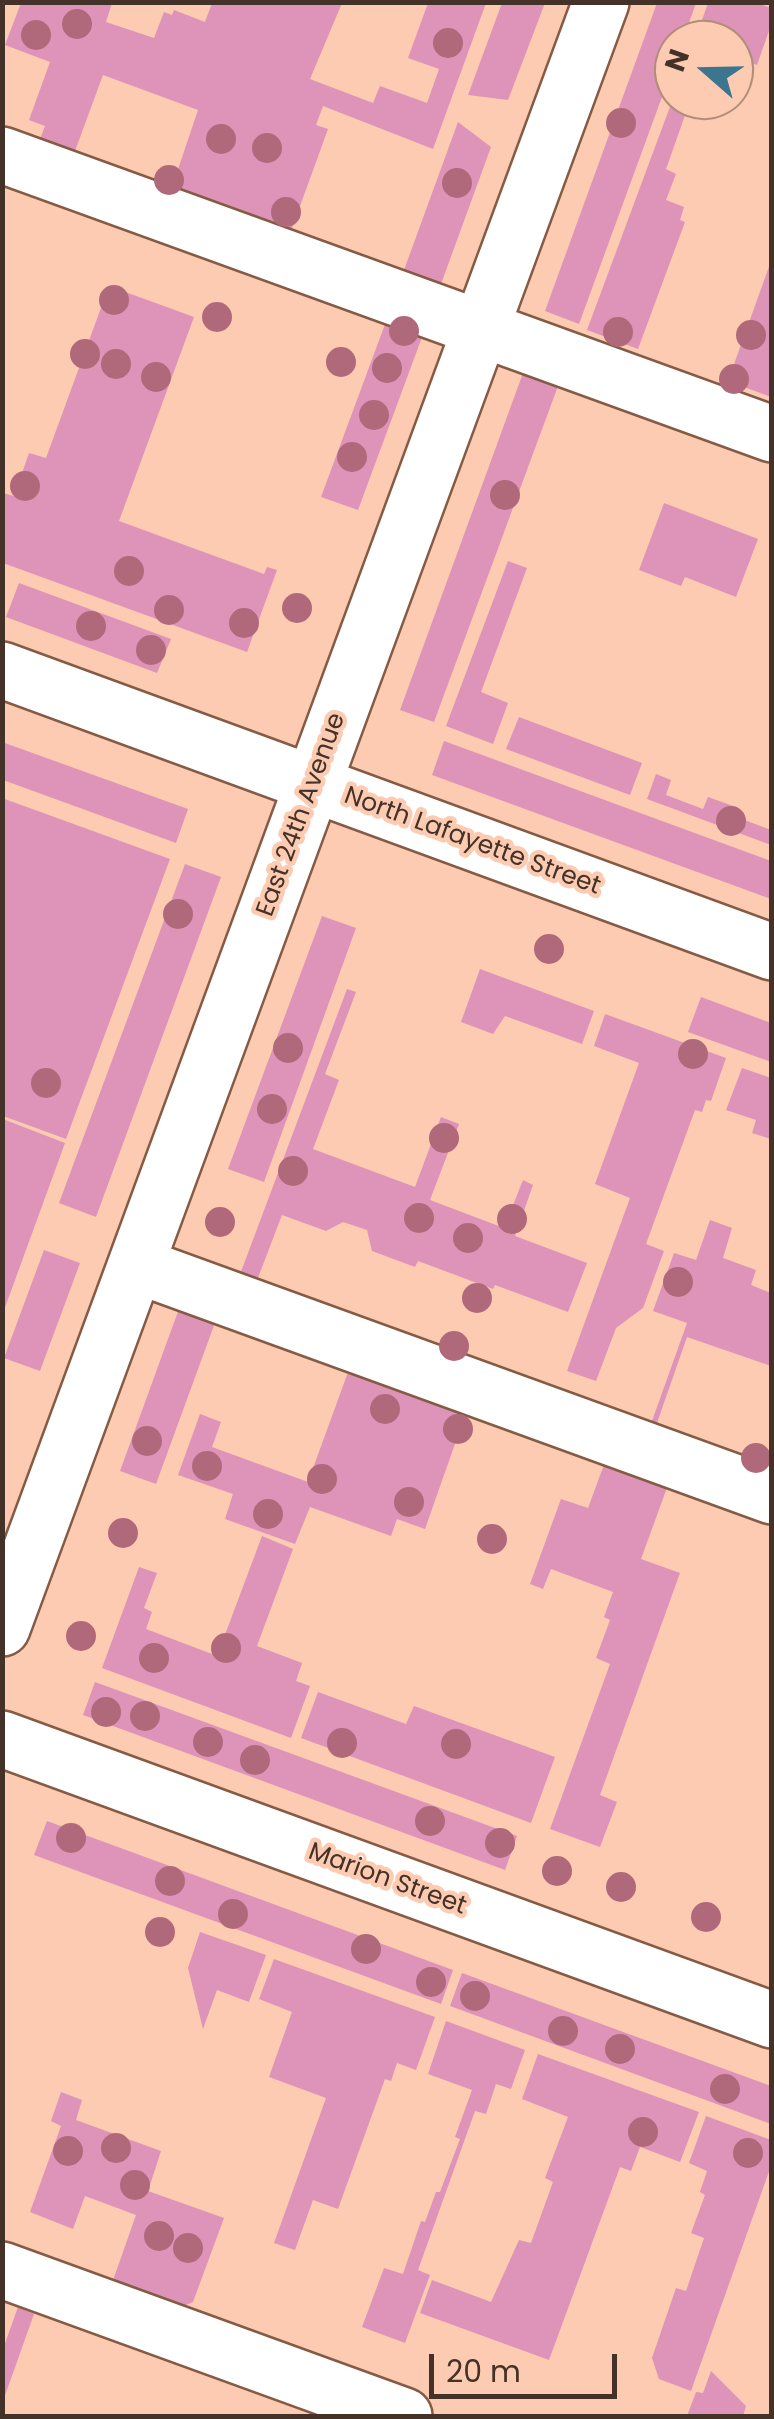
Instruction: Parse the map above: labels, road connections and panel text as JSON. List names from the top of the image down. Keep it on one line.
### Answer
{"streets":{"street":["East 24th Avenue","North Lafayette Street","Marion Street"]},"crossings":[["East 24th Avenue","North Lafayette Street"]],"scale_bar":"20 m","north":"left"}
